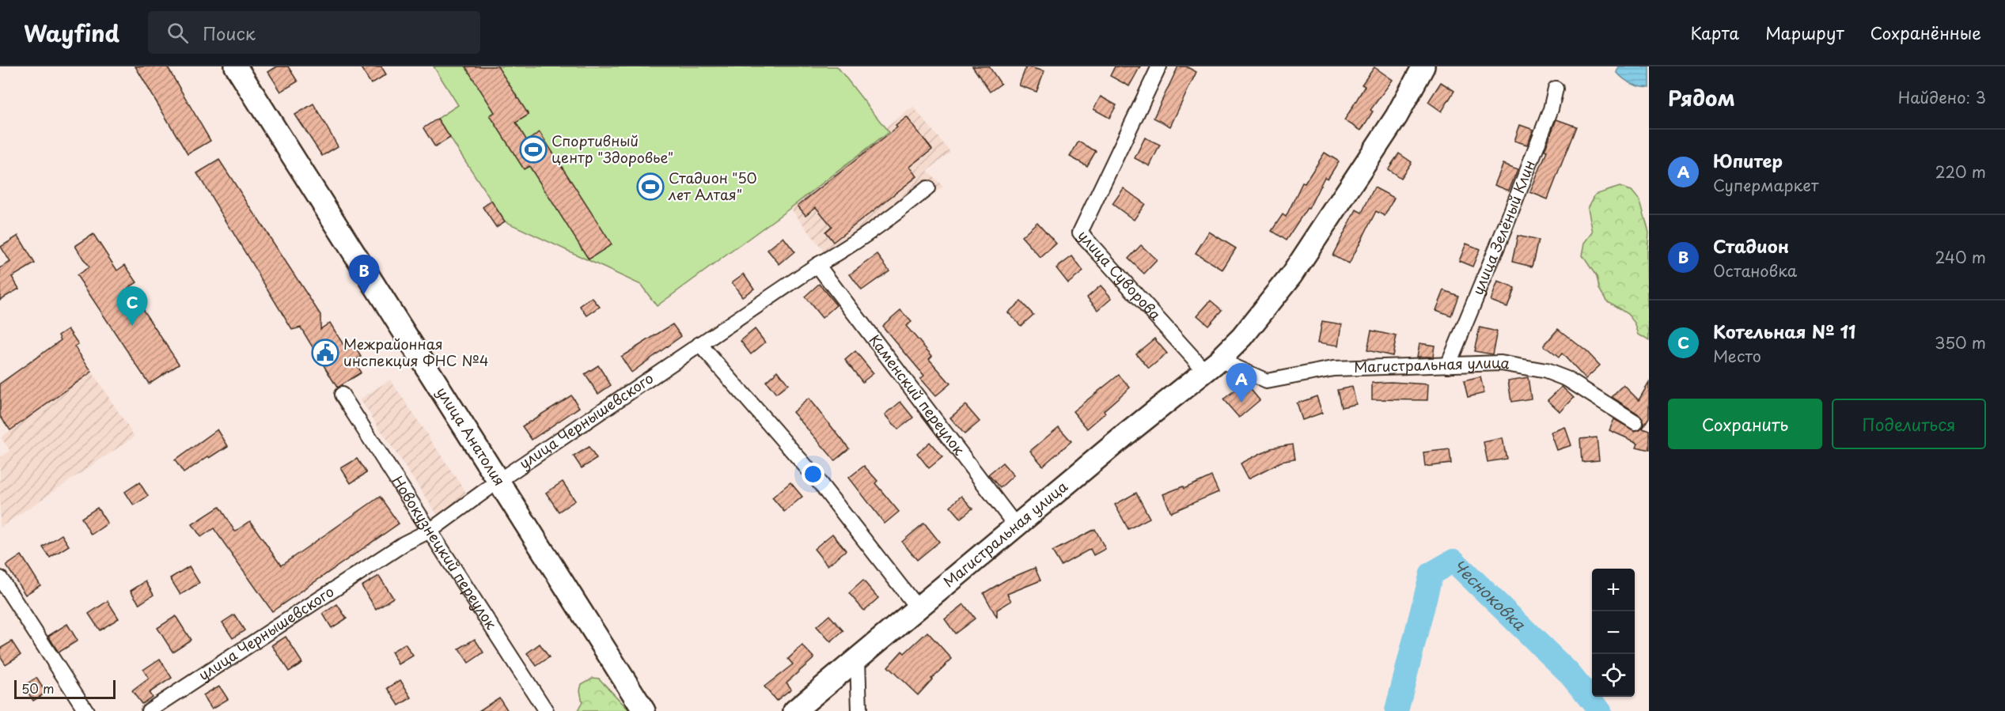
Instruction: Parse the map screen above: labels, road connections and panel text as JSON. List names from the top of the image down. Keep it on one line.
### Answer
{"streets":{"street":["улица Зелёный Клин","улица Суворова","Магистральная улица","Каменский переулок","улица Чернышевского","улица Анатолия","Новокузнецкий переулок"]},"crossings":[["улица Зелёный Клин","Магистральная улица"],["улица Суворова","Магистральная улица"],["Магистральная улица","Каменский переулок"],["Каменский переулок","улица Чернышевского"],["улица Чернышевского","улица Анатолия"],["улица Чернышевского","Новокузнецкий переулок"]],"water":["Чесноковка"],"places":{"sports":["Спортивный центр \"Здоровье\"","Стадион \"50 лет Алтая\""],"public building":["Межрайонная инспекция ФНС №4"]},"scale_bar":"50 m","page":{"header":"Wayfind","search":"Поиск","nav":["Карта","Маршрут","Сохранённые"],"heading":["Рядом","Найдено: 3"],"list":[{"mark":"A","name":"Юпитер","note":"Супермаркет","value":"220 m"},{"mark":"B","name":"Стадион","note":"Остановка","value":"240 m"},{"mark":"C","name":"Котельная № 11","note":"Место","value":"350 m"}],"pins":["B","C","A"],"buttons":["Сохранить","Поделиться"],"map_buttons":["+","−"],"scale":"50 m"}}
